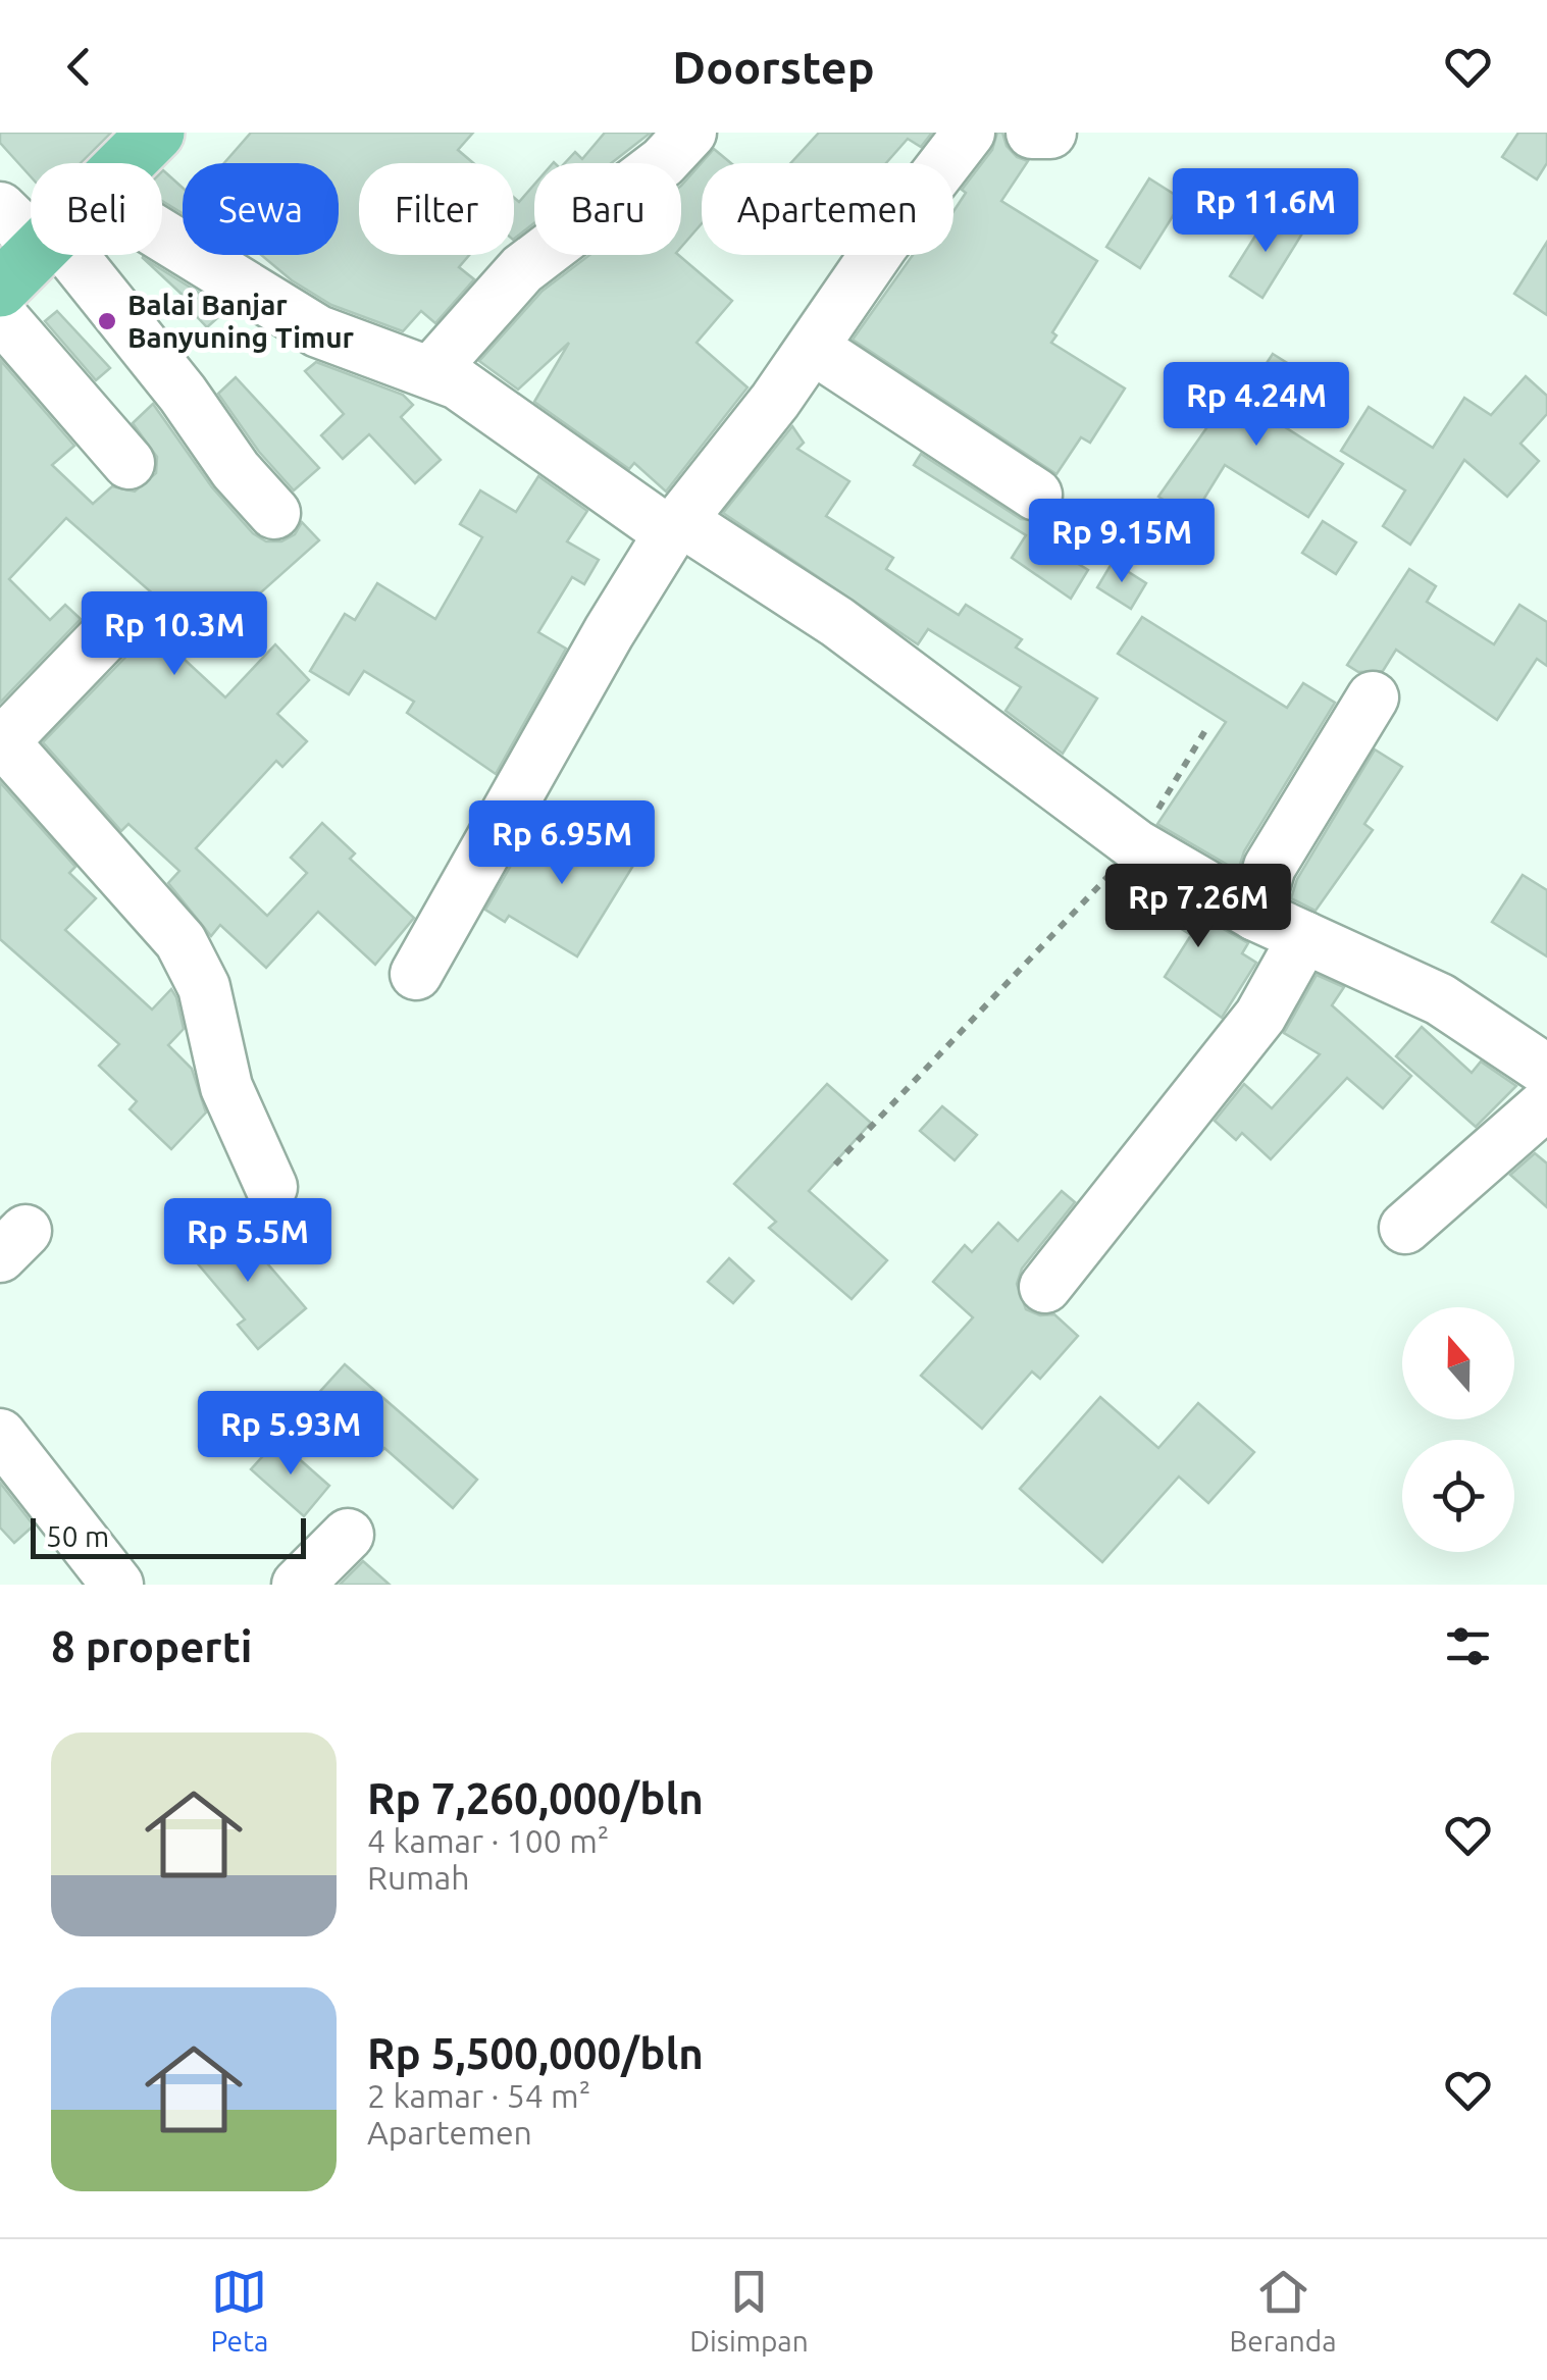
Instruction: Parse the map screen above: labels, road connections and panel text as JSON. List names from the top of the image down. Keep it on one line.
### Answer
{"places":["Balai Banjar Banyuning Timur"],"scale_bar":"50 m","north":"top","page":{"header":"Doorstep","chip":["Beli","Sewa","Filter","Baru","Apartemen"],"price":["Rp 11.6M","Rp 4.24M","Rp 9.15M","Rp 10.3M","Rp 6.95M","Rp 7.26M","Rp 5.5M","Rp 5.93M"],"scale":"50 m","heading":"8 properti","list":[{"name":"Rp 7,260,000/bln","note":"4 kamar · 100 m² · Rumah"},{"name":"Rp 5,500,000/bln","note":"2 kamar · 54 m² · Apartemen"}],"tabs":["Peta","Disimpan","Beranda"]}}
